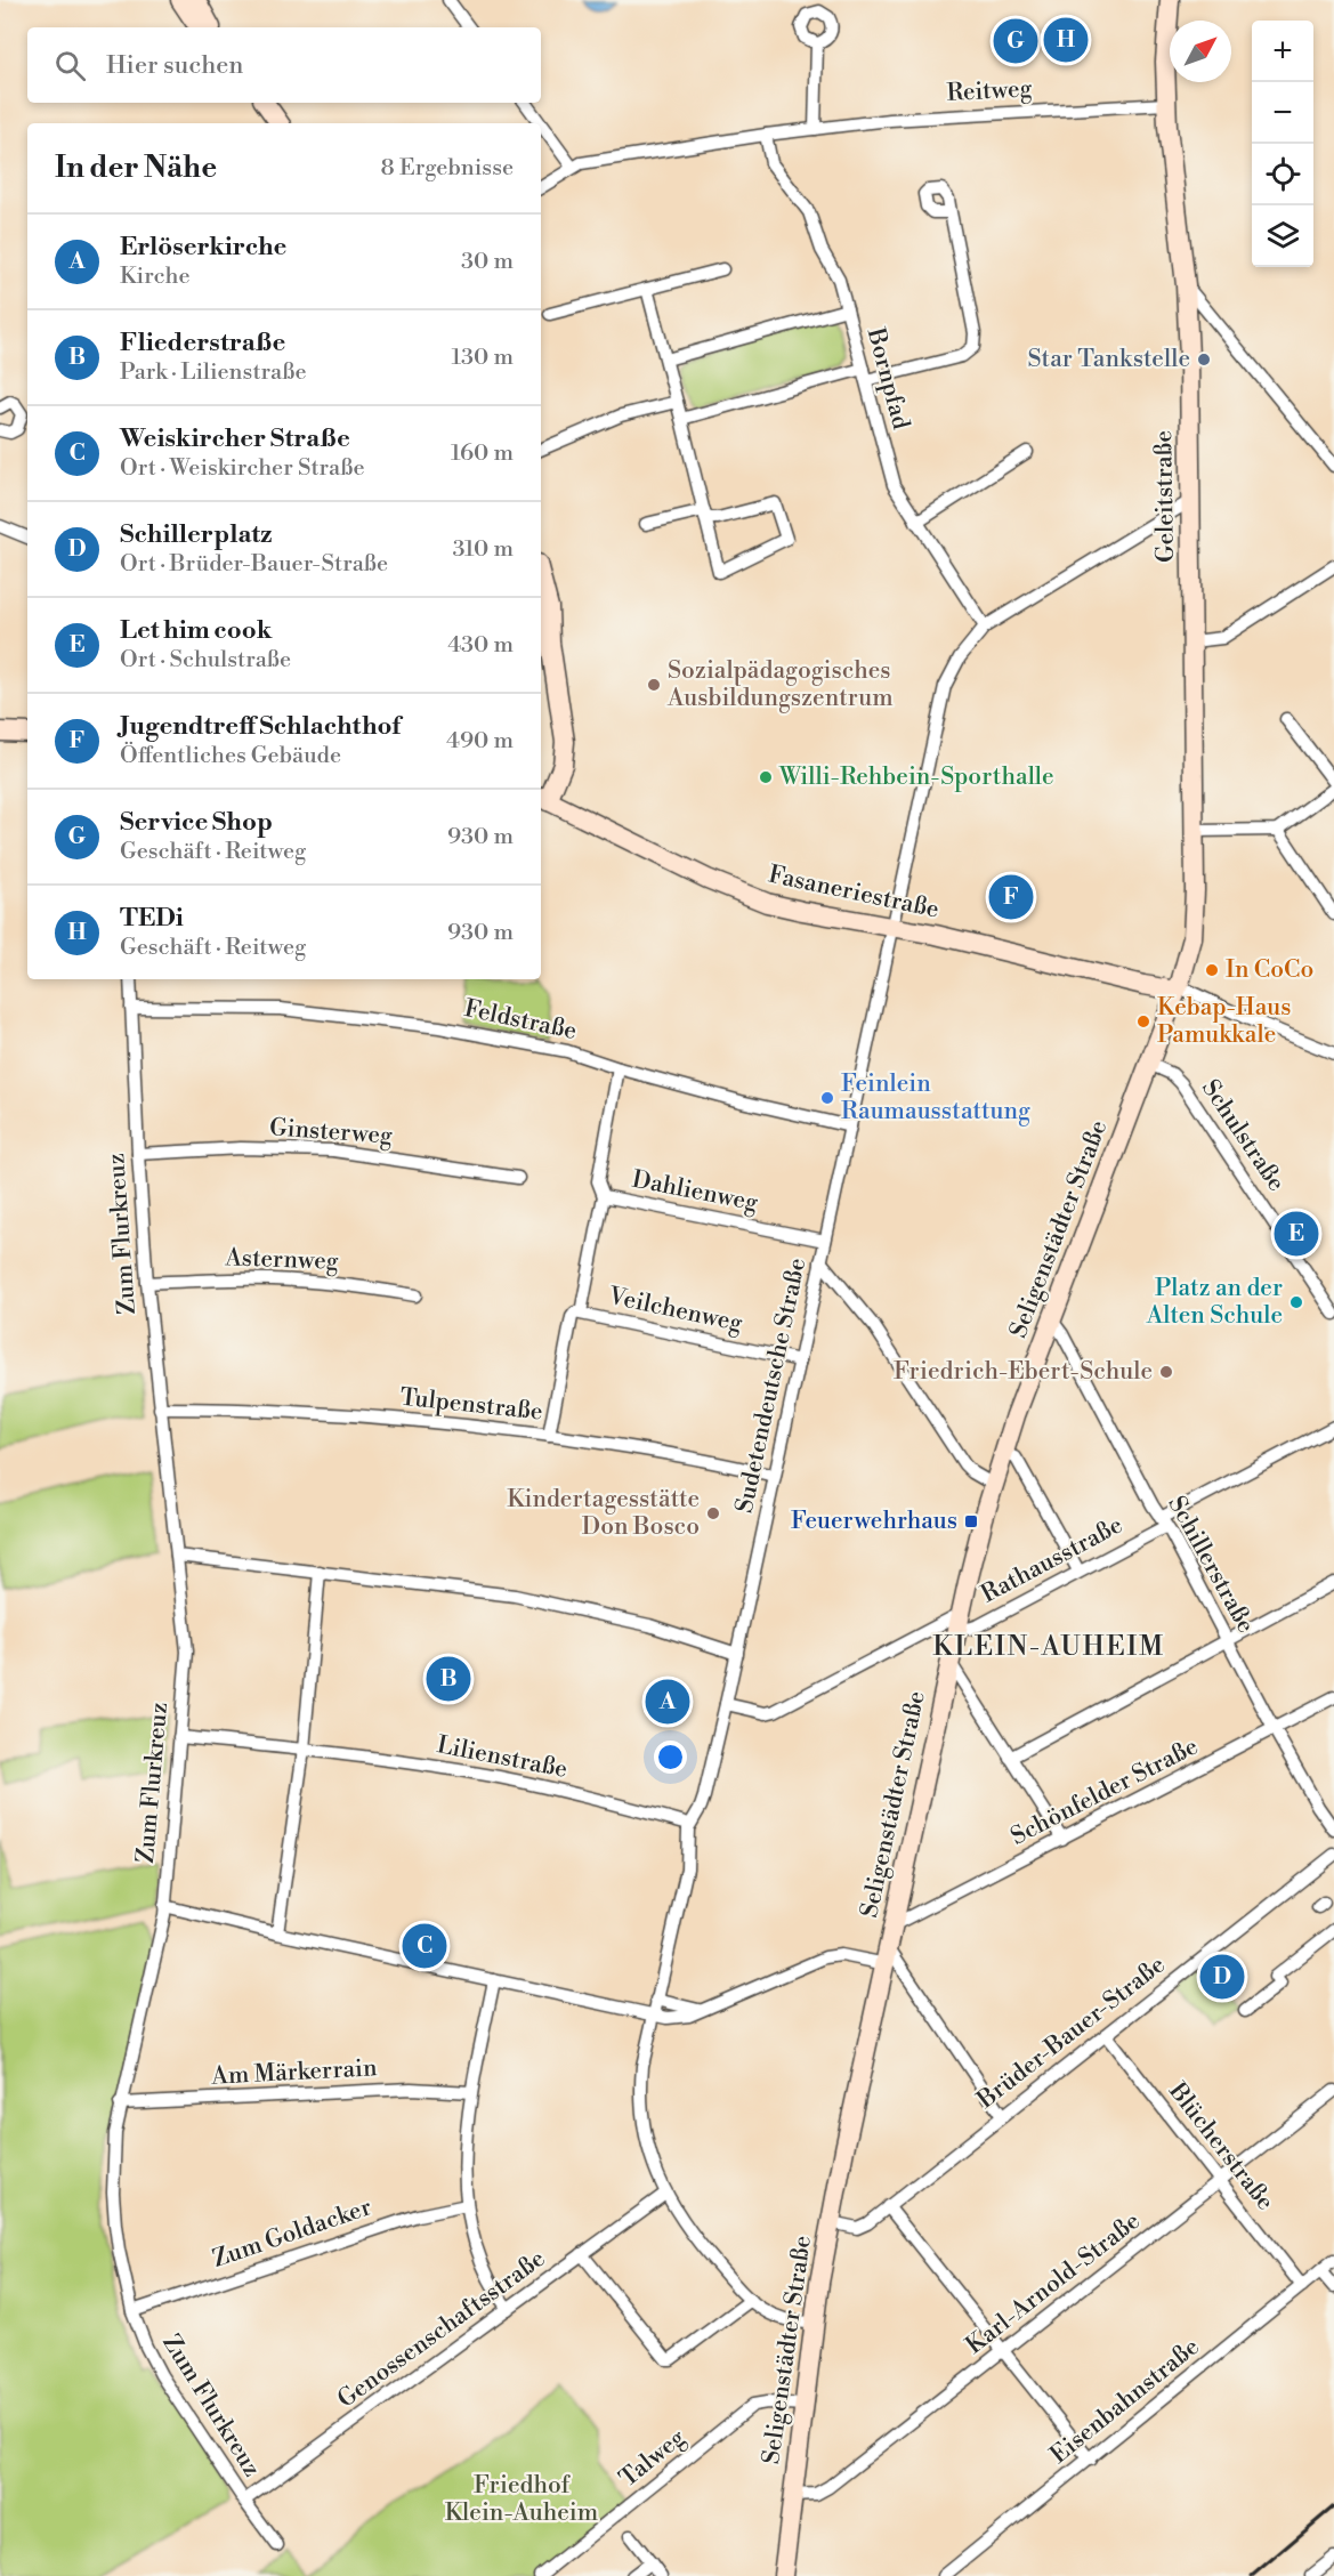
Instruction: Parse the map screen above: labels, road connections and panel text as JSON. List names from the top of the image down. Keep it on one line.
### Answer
{"streets":{"main road":["Geleitstraße","Fasaneriestraße","Seligenstädter Straße"],"street":["Reitweg","Bornpfad","Feldstraße","Ginsterweg","Schulstraße","Dahlienweg","Zum Flurkreuz","Asternweg","Veilchenweg","Sudetendeutsche Straße","Tulpenstraße","Rathausstraße","Schillerstraße","Lilienstraße","Schönfelder Straße","Brüder-Bauer-Straße","Am Märkerrain","Blücherstraße","Zum Goldacker","Karl-Arnold-Straße","Genossenschaftsstraße","Eisenbahnstraße","Talweg"]},"crossings":[["Reitweg","Bornpfad"],["Reitweg","Geleitstraße"],["Bornpfad","Sudetendeutsche Straße"],["Geleitstraße","Fasaneriestraße"],["Geleitstraße","Seligenstädter Straße"],["Geleitstraße","Sudetendeutsche Straße"],["Fasaneriestraße","Seligenstädter Straße"],["Fasaneriestraße","Sudetendeutsche Straße"],["Feldstraße","Dahlienweg"],["Feldstraße","Zum Flurkreuz"],["Feldstraße","Sudetendeutsche Straße"],["Ginsterweg","Zum Flurkreuz"],["Schulstraße","Seligenstädter Straße"],["Dahlienweg","Veilchenweg"],["Dahlienweg","Sudetendeutsche Straße"],["Seligenstädter Straße","Sudetendeutsche Straße"],["Seligenstädter Straße","Rathausstraße"],["Seligenstädter Straße","Schillerstraße"],["Seligenstädter Straße","Schönfelder Straße"],["Seligenstädter Straße","Brüder-Bauer-Straße"],["Seligenstädter Straße","Karl-Arnold-Straße"],["Seligenstädter Straße","Talweg"],["Zum Flurkreuz","Asternweg"],["Zum Flurkreuz","Tulpenstraße"],["Zum Flurkreuz","Lilienstraße"],["Zum Flurkreuz","Am Märkerrain"],["Zum Flurkreuz","Zum Goldacker"],["Zum Flurkreuz","Genossenschaftsstraße"],["Veilchenweg","Sudetendeutsche Straße"],["Veilchenweg","Tulpenstraße"],["Sudetendeutsche Straße","Tulpenstraße"],["Sudetendeutsche Straße","Rathausstraße"],["Sudetendeutsche Straße","Lilienstraße"],["Sudetendeutsche Straße","Genossenschaftsstraße"],["Rathausstraße","Schillerstraße"],["Schillerstraße","Schönfelder Straße"],["Brüder-Bauer-Straße","Blücherstraße"],["Blücherstraße","Karl-Arnold-Straße"],["Blücherstraße","Eisenbahnstraße"]],"districts":["KLEIN-AUHEIM"],"parks":["Friedhof Klein-Auheim"],"places":{"other":["Star Tankstelle","Sozialpädagogisches Ausbildungszentrum","Willi-Rehbein-Sporthalle","In CoCo","Kebap-Haus Pamukkale","Feinlein Raumausstattung","Platz an der Alten Schule","Friedrich-Ebert-Schule","Kindertagesstätte Don Bosco"],"transit":["Feuerwehrhaus"]},"north":"top right","page":{"pins":["H","G","F","E","B","A","C","D"],"map_buttons":["+","−"],"search":"Hier suchen","heading":["In der Nähe","8 Ergebnisse"],"list":[{"mark":"A","name":"Erlöserkirche","note":"Kirche","value":"30 m"},{"mark":"B","name":"Fliederstraße","note":"Park · Lilienstraße","value":"130 m"},{"mark":"C","name":"Weiskircher Straße","note":"Ort · Weiskircher Straße","value":"160 m"},{"mark":"D","name":"Schillerplatz","note":"Ort · Brüder-Bauer-Straße","value":"310 m"},{"mark":"E","name":"Let him cook","note":"Ort · Schulstraße","value":"430 m"},{"mark":"F","name":"Jugendtreff Schlachthof","note":"Öffentliches Gebäude","value":"490 m"},{"mark":"G","name":"Service Shop","note":"Geschäft · Reitweg","value":"930 m"},{"mark":"H","name":"TEDi","note":"Geschäft · Reitweg","value":"930 m"}]}}
